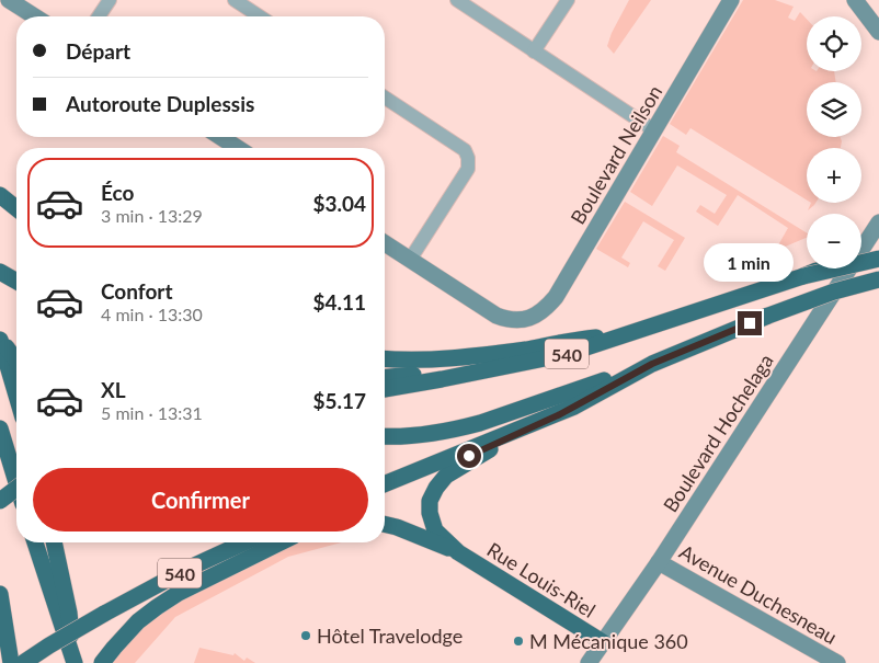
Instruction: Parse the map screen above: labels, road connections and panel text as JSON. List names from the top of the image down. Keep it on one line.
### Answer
{"streets":{"highway":["540","Rue Louis-Riel"],"street":["Boulevard Neilson","Boulevard Hochelaga","Avenue Duchesneau"]},"crossings":[["Boulevard Hochelaga","Rue Louis-Riel"],["Boulevard Hochelaga","Avenue Duchesneau"]],"places":["Hôtel Travelodge","M Mécanique 360"],"page":{"map_buttons":["+","−"],"banner":["Départ","Autoroute Duplessis"],"list":[{"name":"Éco","note":"3 min · 13:29","value":"$3.04"},{"name":"Confort","note":"4 min · 13:30","value":"$4.11"},{"name":"XL","note":"5 min · 13:31","value":"$5.17"}],"bubble":"1 min","buttons":"Confirmer"}}
